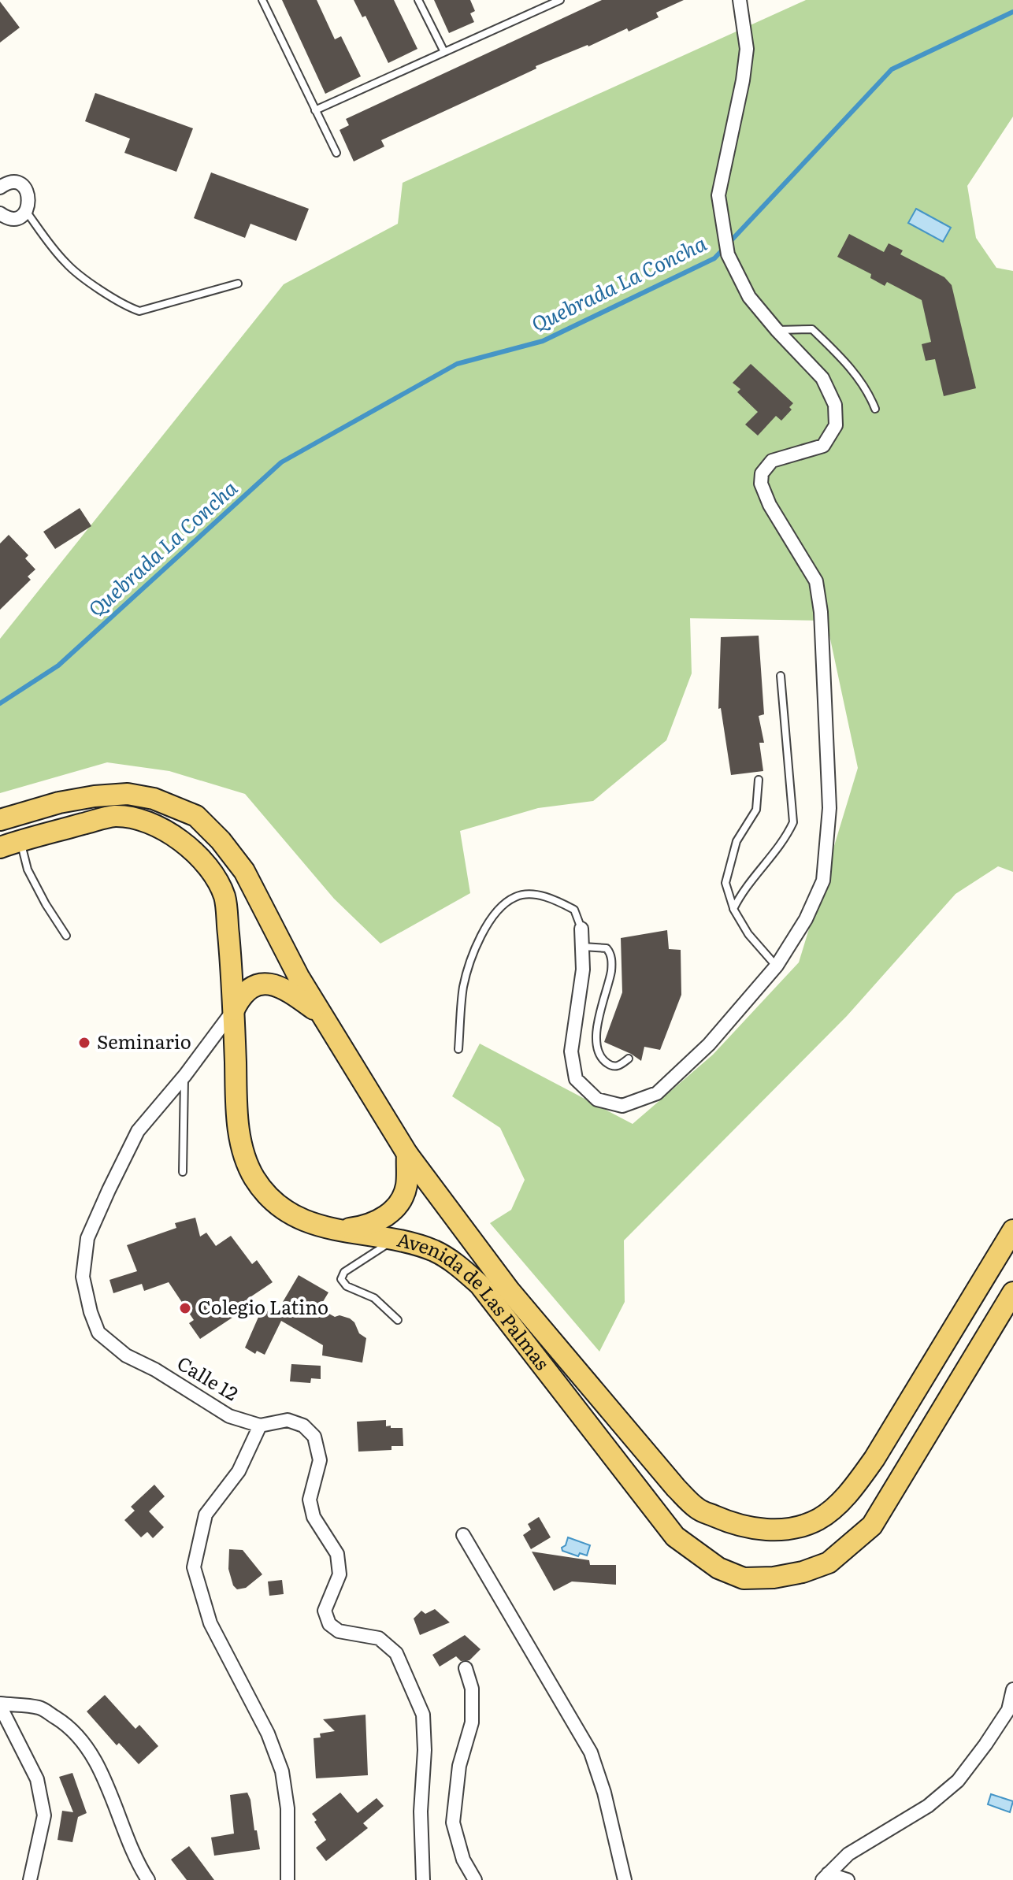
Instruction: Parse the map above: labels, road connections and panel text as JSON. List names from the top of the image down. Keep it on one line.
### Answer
{"streets":{"main road":["Avenida de Las Palmas"],"street":["Calle 12"]},"crossings":[["Avenida de Las Palmas","Calle 12"]],"water":["Quebrada La Concha"],"places":["Seminario","Colegio Latino"]}
